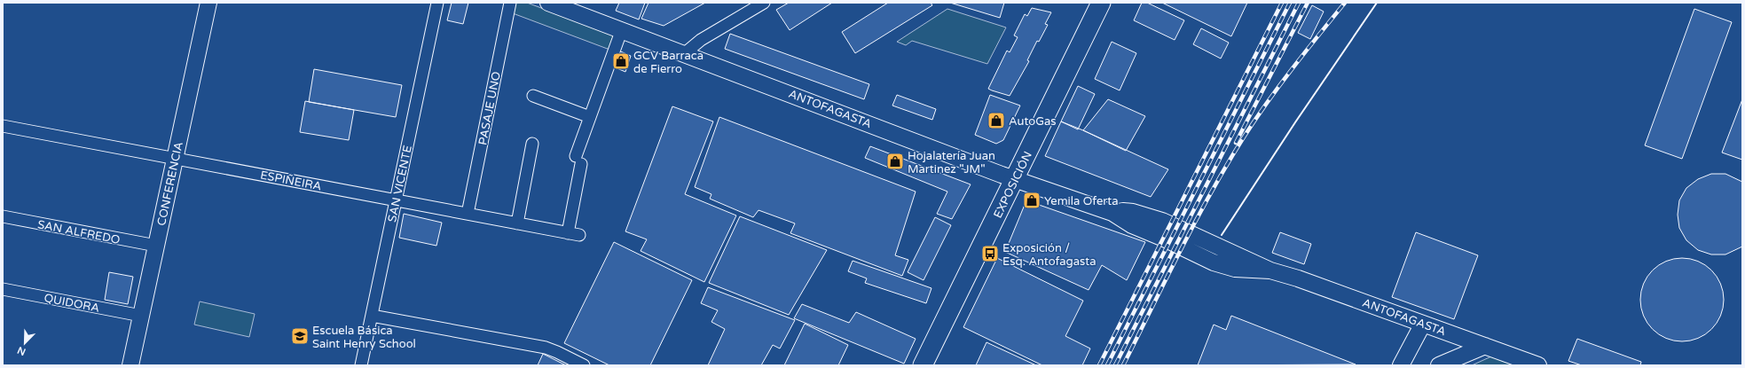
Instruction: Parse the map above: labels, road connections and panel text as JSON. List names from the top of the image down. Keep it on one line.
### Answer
{"streets":{"main road":["ANTOFAGASTA","CONFERENCIA","EXPOSICIÓN"],"street":["PASAJE UNO","ESPIÑEIRA","SAN VICENTE","SAN ALFREDO","QUIDORA"]},"crossings":[["PASAJE UNO","ESPIÑEIRA"],["ANTOFAGASTA","EXPOSICIÓN"],["ESPIÑEIRA","CONFERENCIA"],["ESPIÑEIRA","SAN VICENTE"],["CONFERENCIA","SAN ALFREDO"],["CONFERENCIA","QUIDORA"]],"places":{"shop":["GCV Barraca de Fierro","AutoGas","Hojalatería Juan Martinez \"JM\"","Yemila Oferta"],"bus stop":["Exposición / Esq. Antofagasta"],"school or university":["Escuela Básica Saint Henry School"]},"north":"bottom left"}
